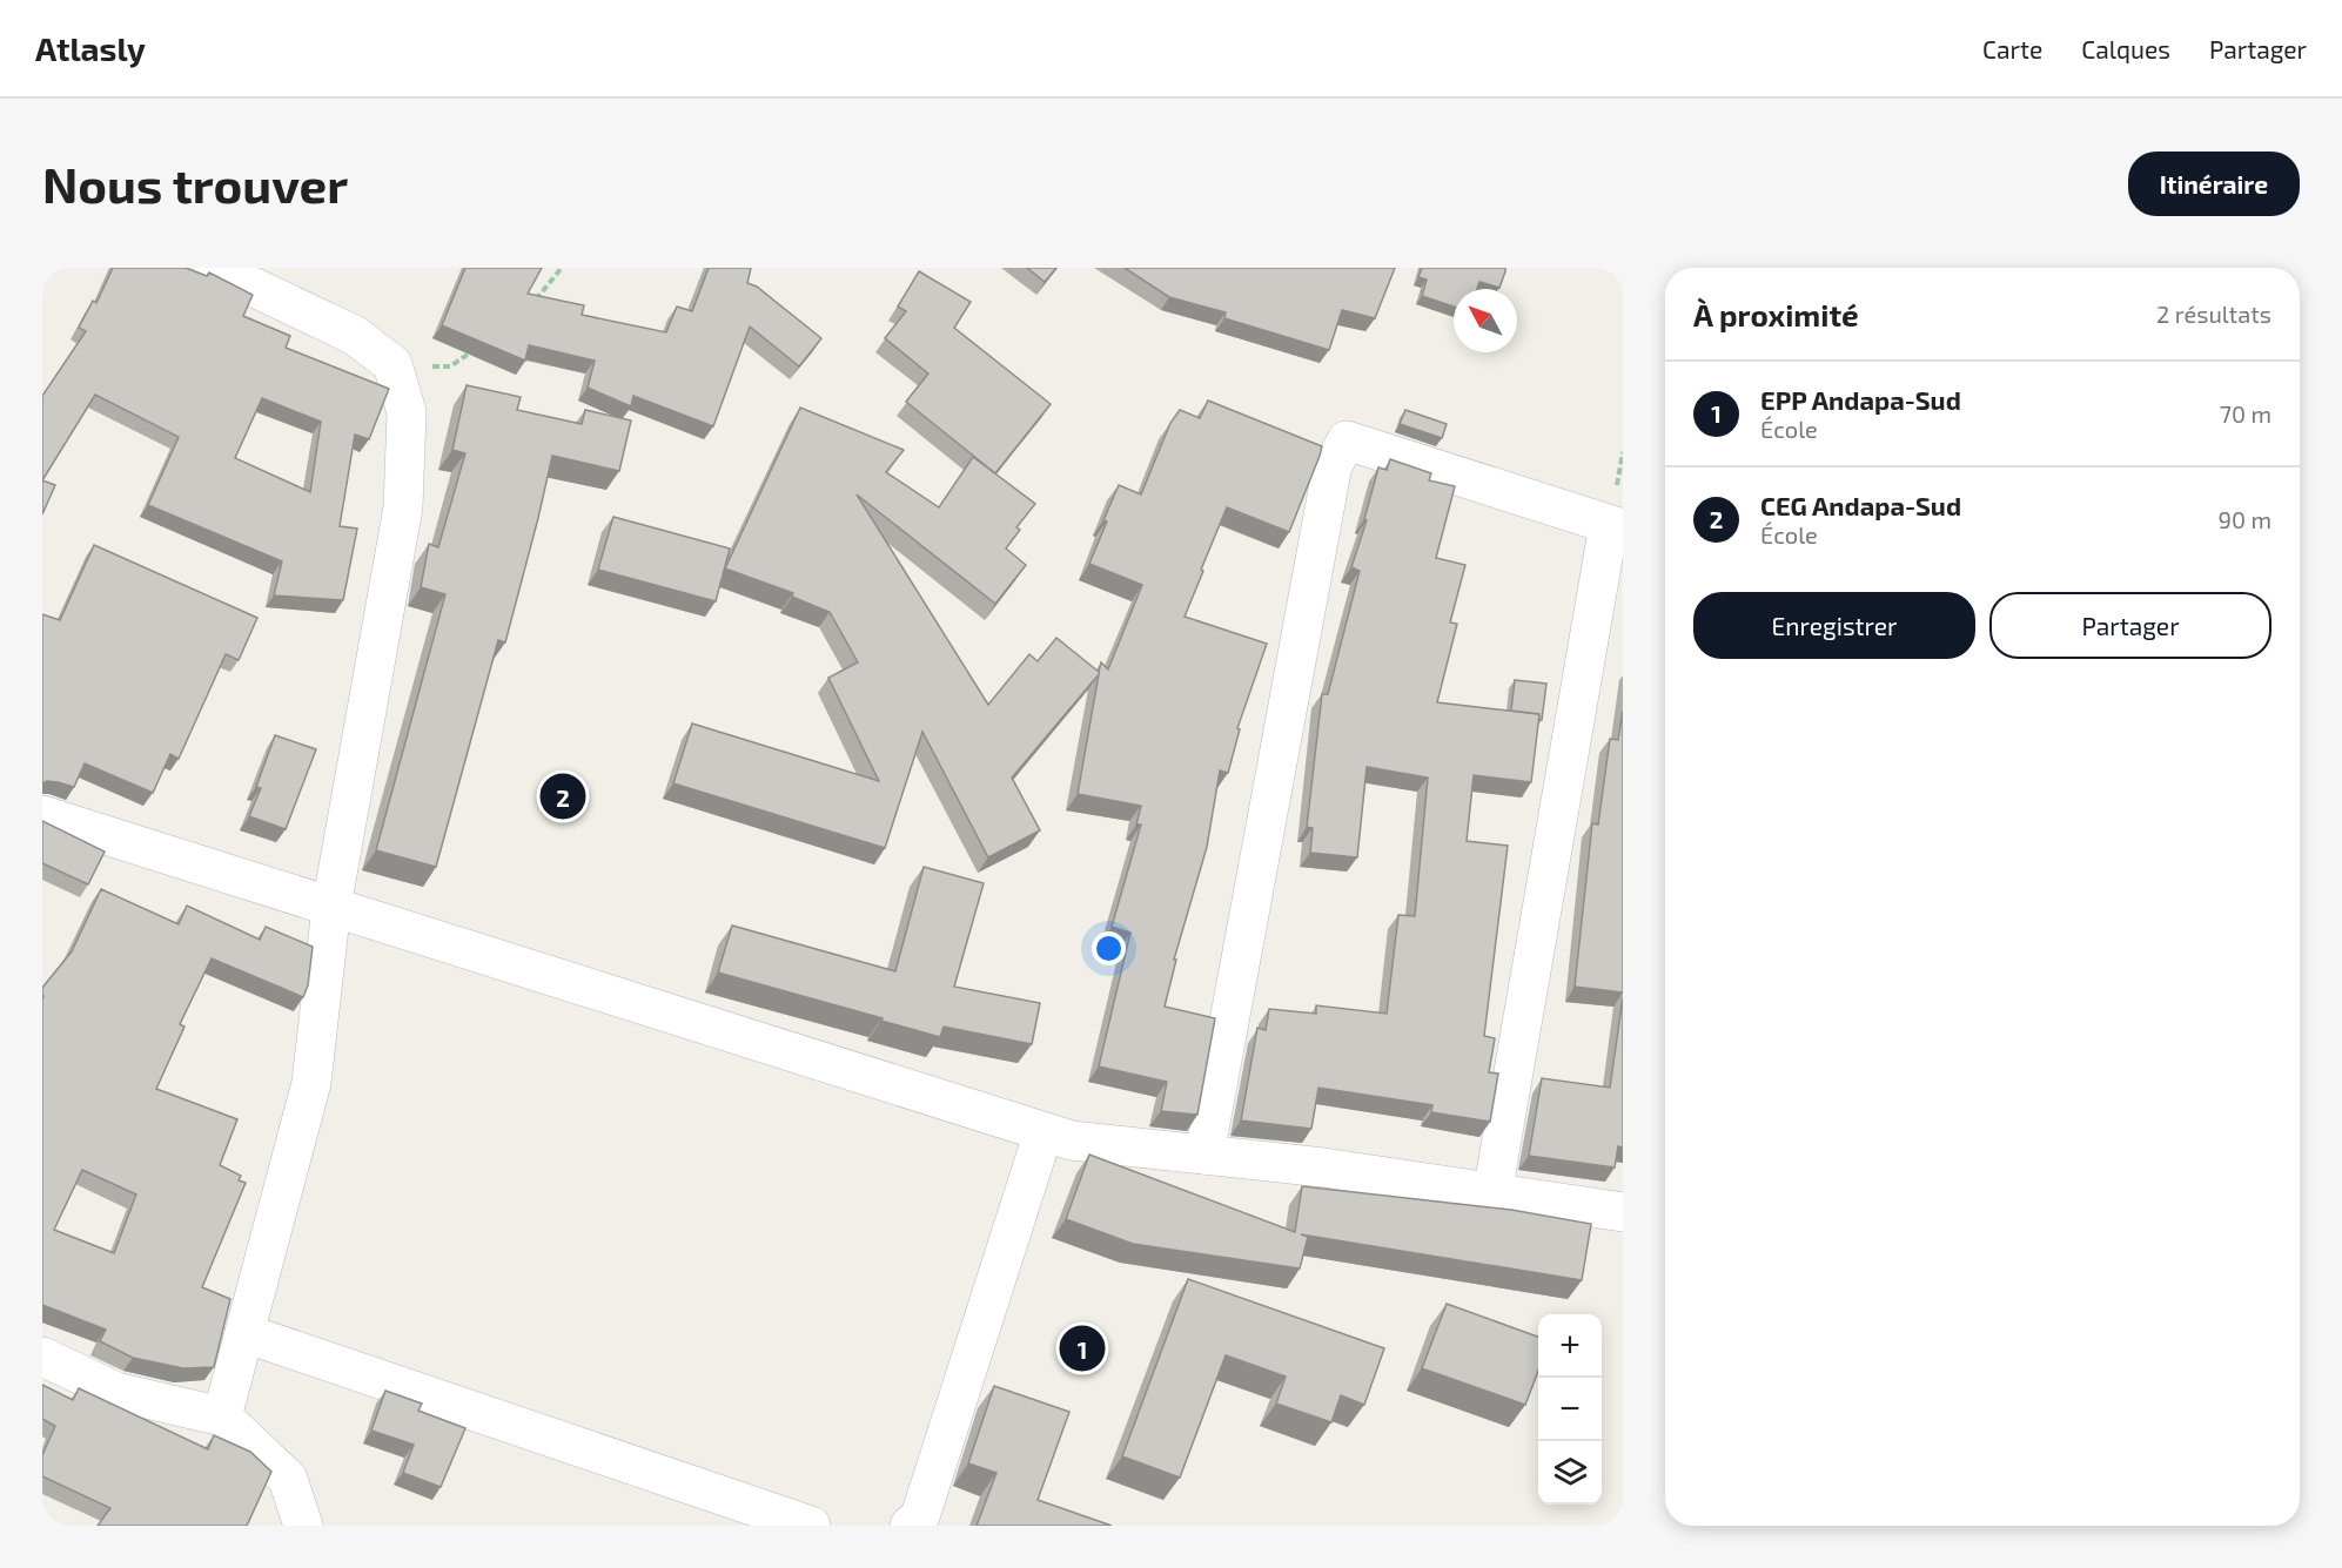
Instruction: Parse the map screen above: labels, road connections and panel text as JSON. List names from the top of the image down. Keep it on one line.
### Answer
{"north":"top left","page":{"header":"Atlasly","nav":["Carte","Calques","Partager"],"buttons":["Itinéraire",["Enregistrer","Partager"]],"title":"Nous trouver","heading":["À proximité","2 résultats"],"list":[{"mark":"1","name":"EPP Andapa-Sud","note":"École","value":"70 m"},{"mark":"2","name":"CEG Andapa-Sud","note":"École","value":"90 m"}],"pins":["2","1"],"map_buttons":["+","−"]}}
